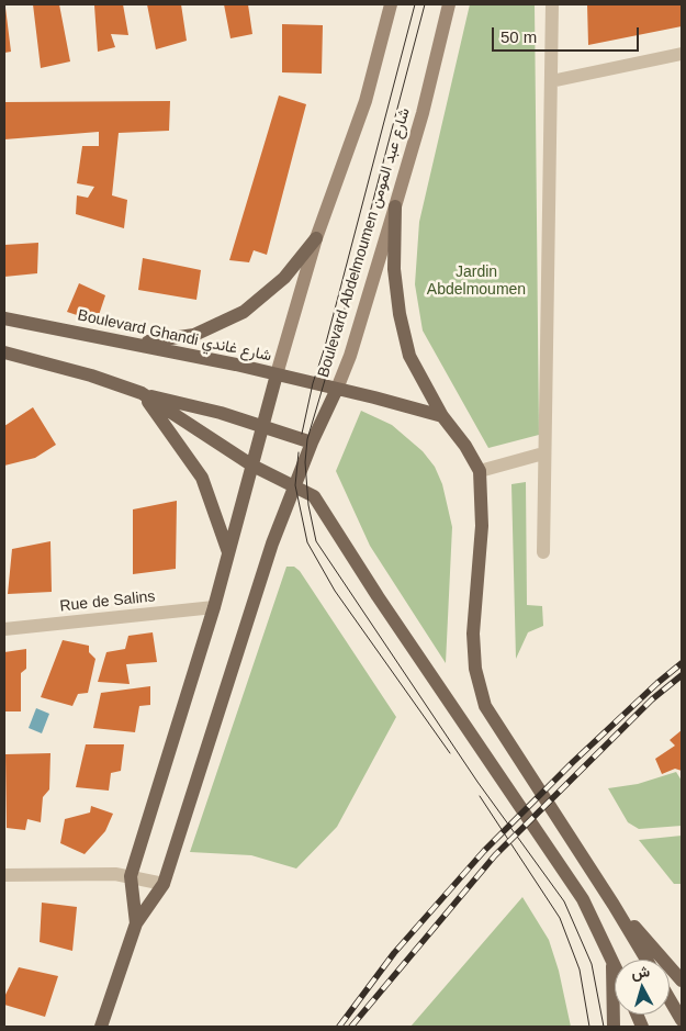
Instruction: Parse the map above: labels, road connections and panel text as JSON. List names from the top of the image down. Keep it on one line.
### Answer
{"streets":{"main road":["Boulevard Abdelmoumen شارع عبد المومن","Boulevard Ghandi شارع غاندي"],"street":["Rue de Salins"]},"crossings":[["Boulevard Abdelmoumen شارع عبد المومن","Boulevard Ghandi شارع غاندي"]],"parks":["Jardin Abdelmoumen"],"scale_bar":"50 m","north":"top"}
